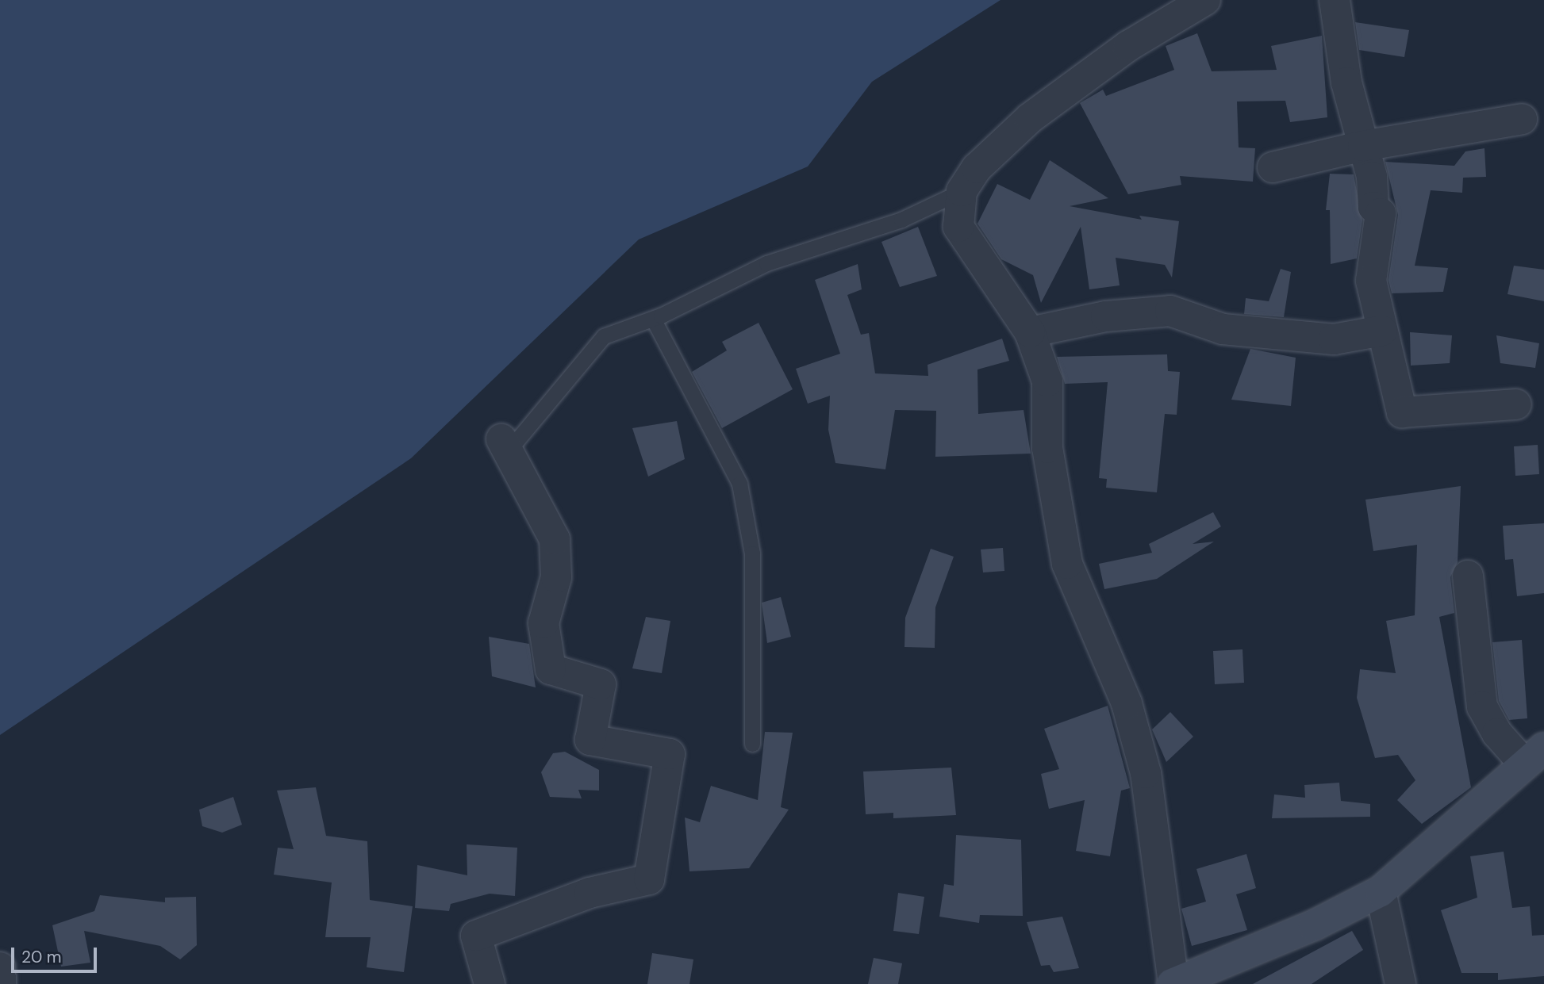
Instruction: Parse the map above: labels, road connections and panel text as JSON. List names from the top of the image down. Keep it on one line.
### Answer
{"scale_bar":"20 m"}
